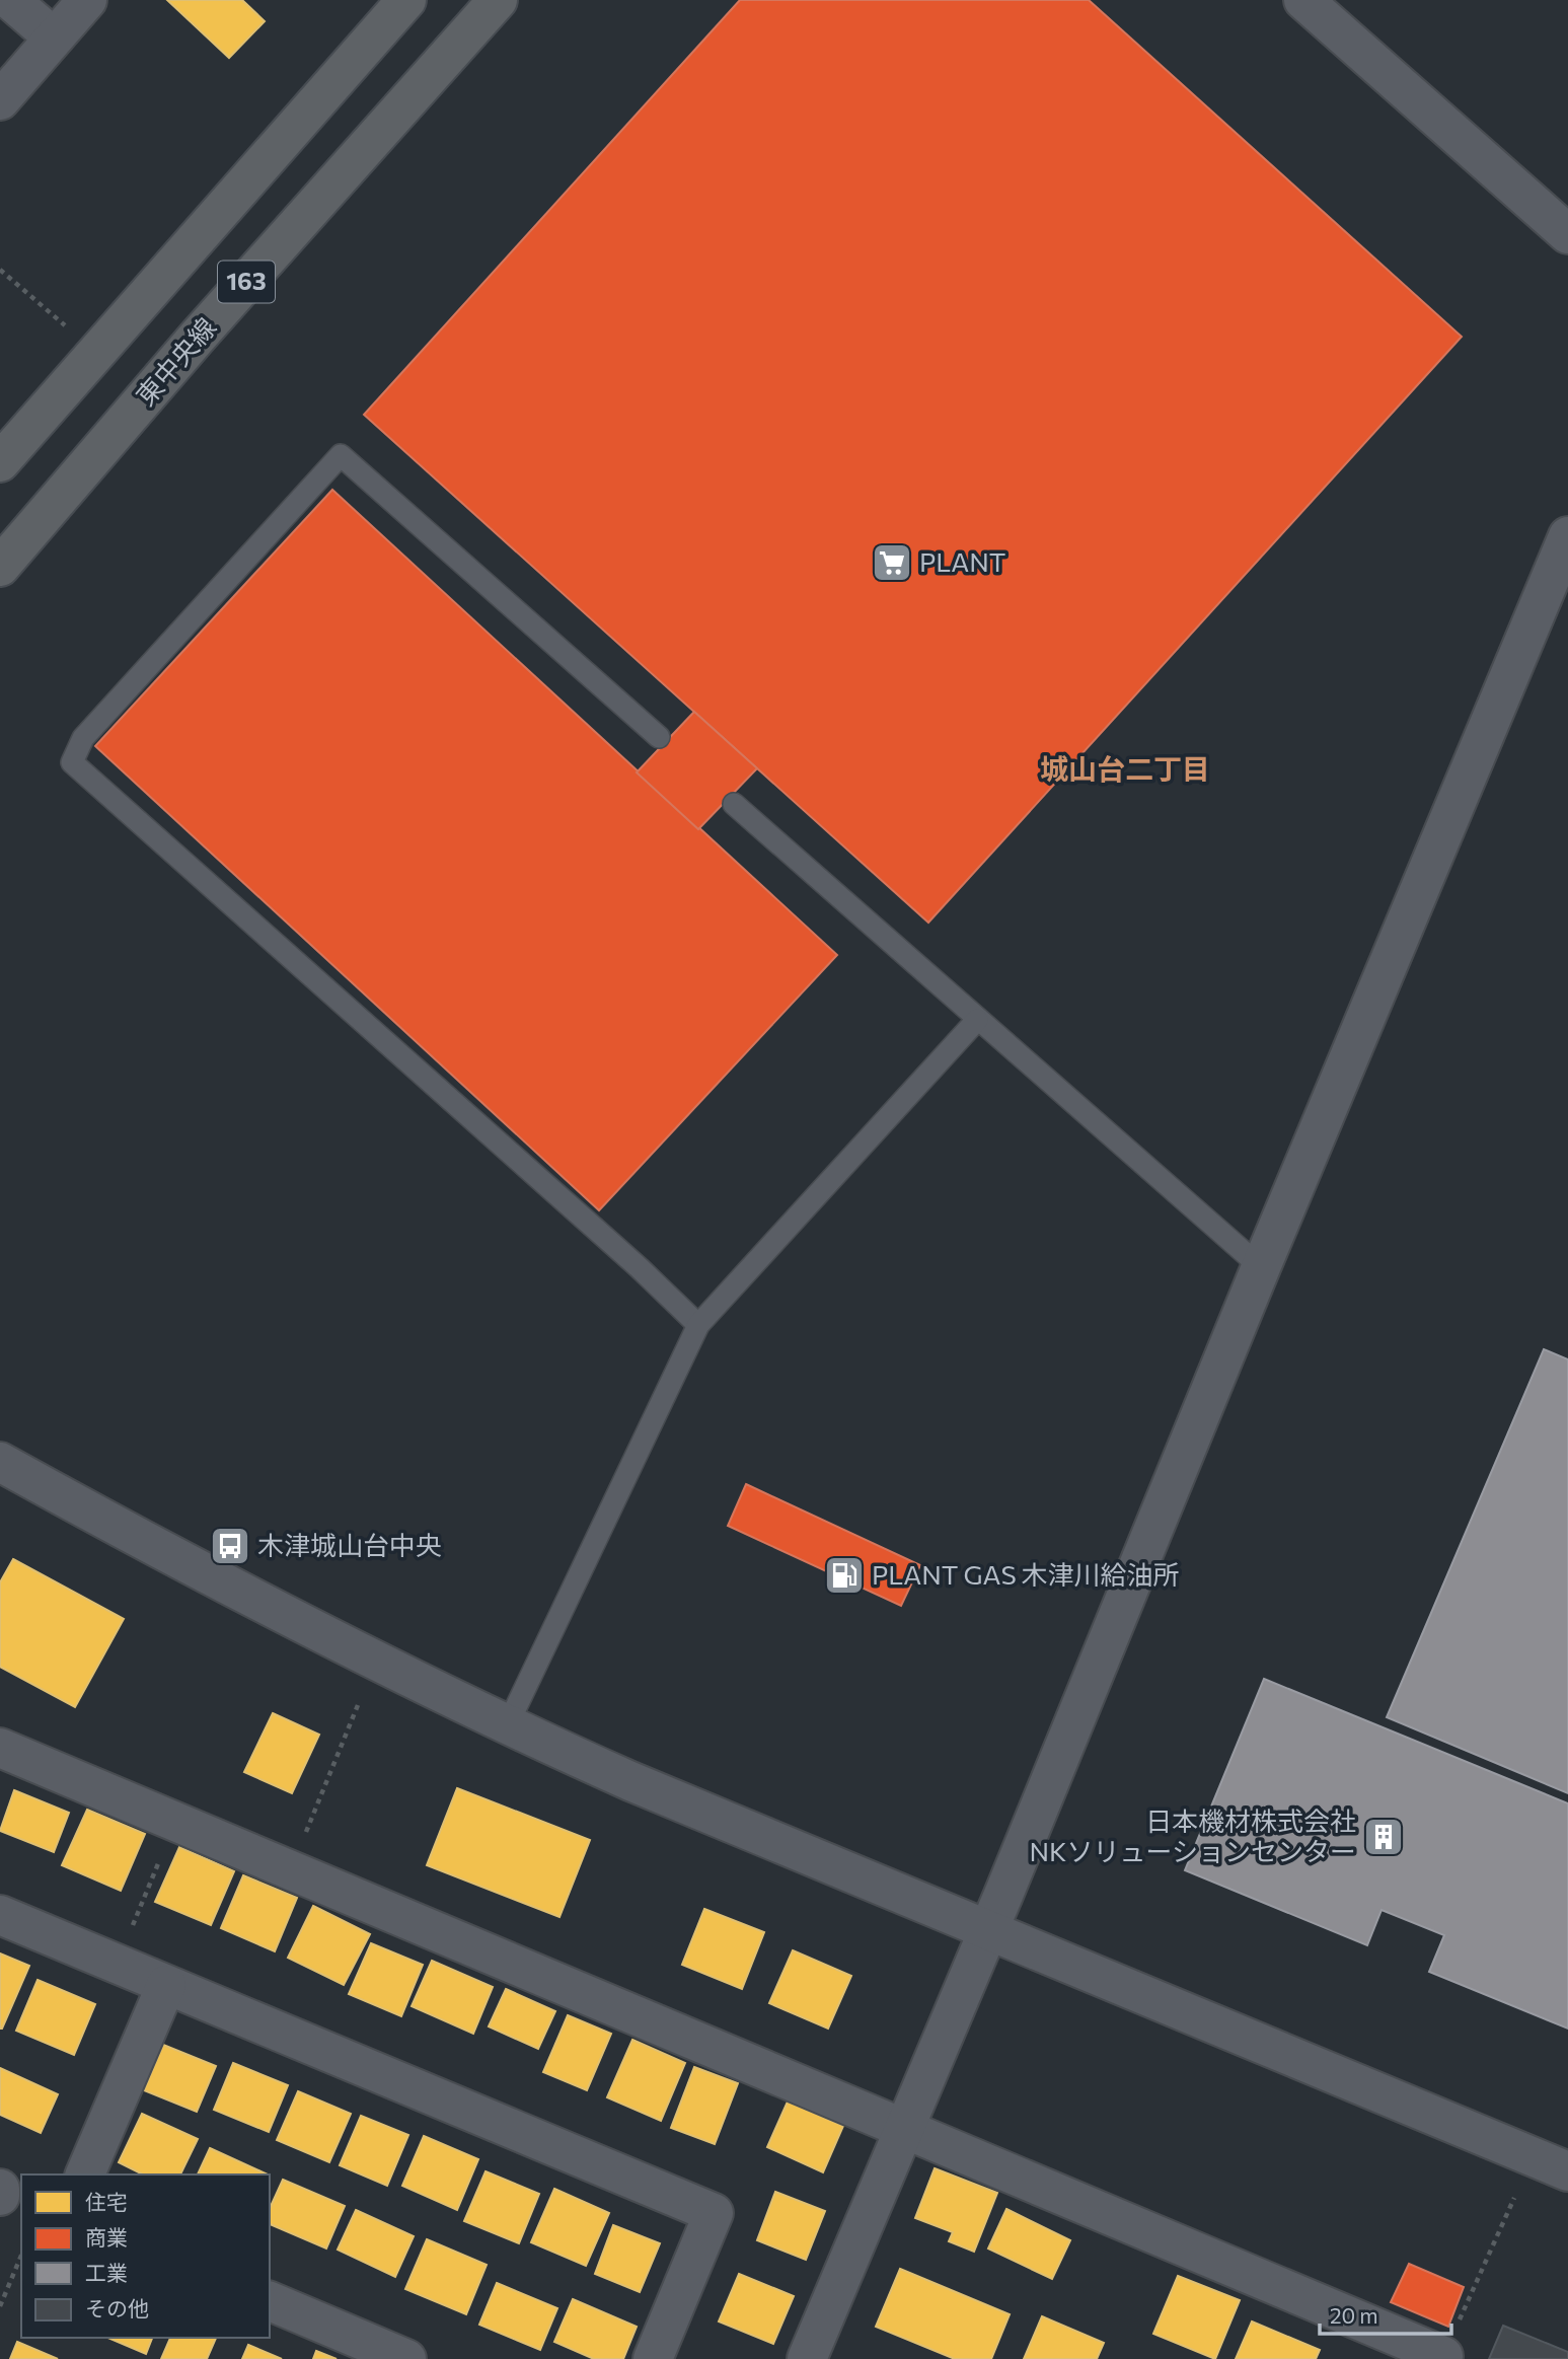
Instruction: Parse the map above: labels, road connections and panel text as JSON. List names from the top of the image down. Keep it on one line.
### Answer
{"streets":{"highway":["163","東中央線"]},"districts":["城山台二丁目"],"places":{"supermarket":["PLANT"],"bus stop":["木津城山台中央"],"fuel station":["PLANT GAS 木津川給油所"],"building":["日本機材株式会社 NKソリューションセンター"]},"legend":["住宅","商業","工業","その他"],"scale_bar":"20 m"}
